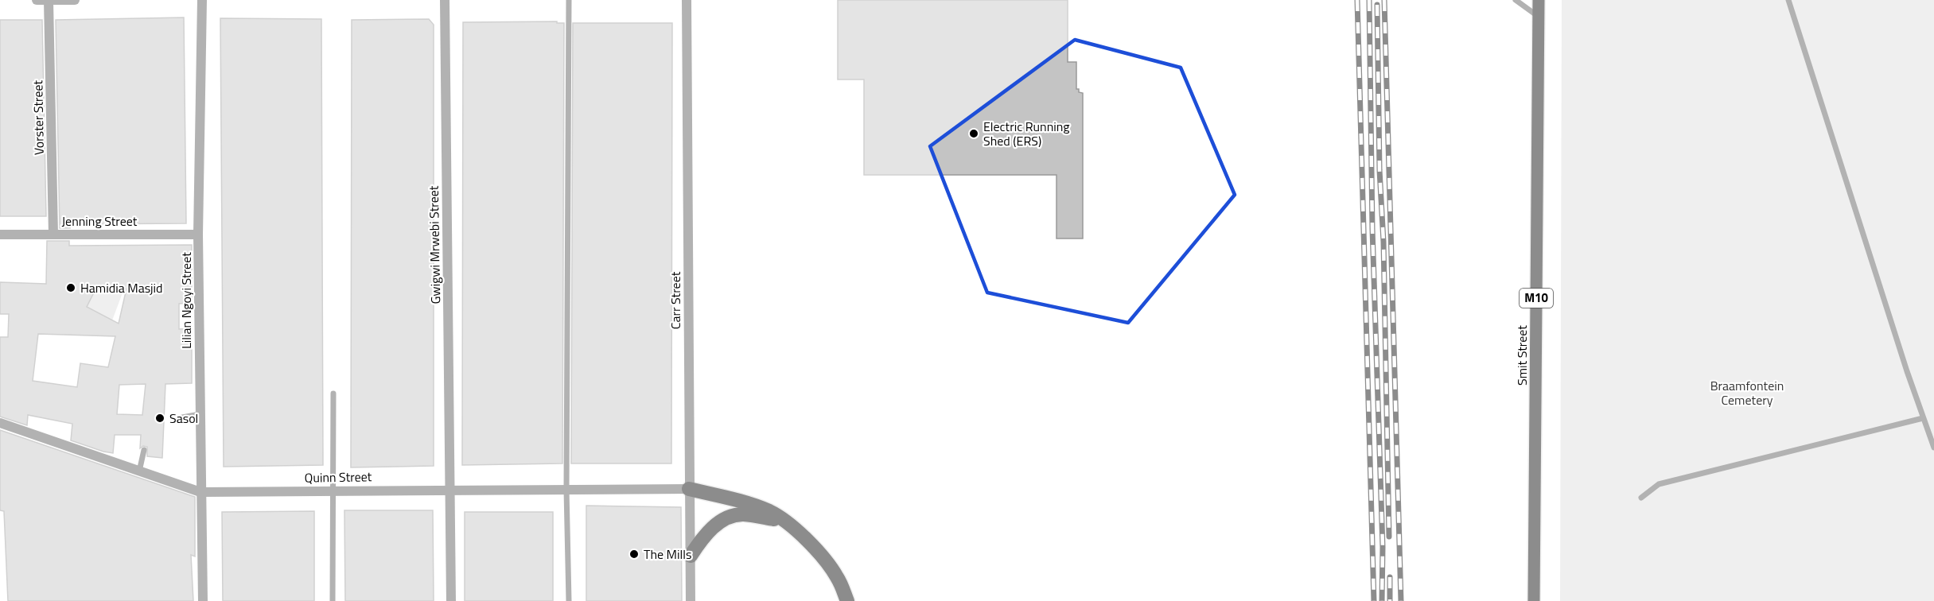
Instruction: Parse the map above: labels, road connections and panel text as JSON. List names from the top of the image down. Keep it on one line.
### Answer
{"streets":{"main road":["M10","Smit Street"],"street":["Vorster Street","Jenning Street","Gwigwi Mrwebi Street","Lilian Ngoyi Street","Carr Street","Quinn Street"]},"crossings":[["Vorster Street","Jenning Street"],["Jenning Street","Lilian Ngoyi Street"],["Gwigwi Mrwebi Street","Quinn Street"],["Lilian Ngoyi Street","Quinn Street"],["Carr Street","Quinn Street"]],"parks":["Braamfontein Cemetery"],"places":["Electric Running Shed (ERS)","Hamidia Masjid","Sasol","The Mills"]}
